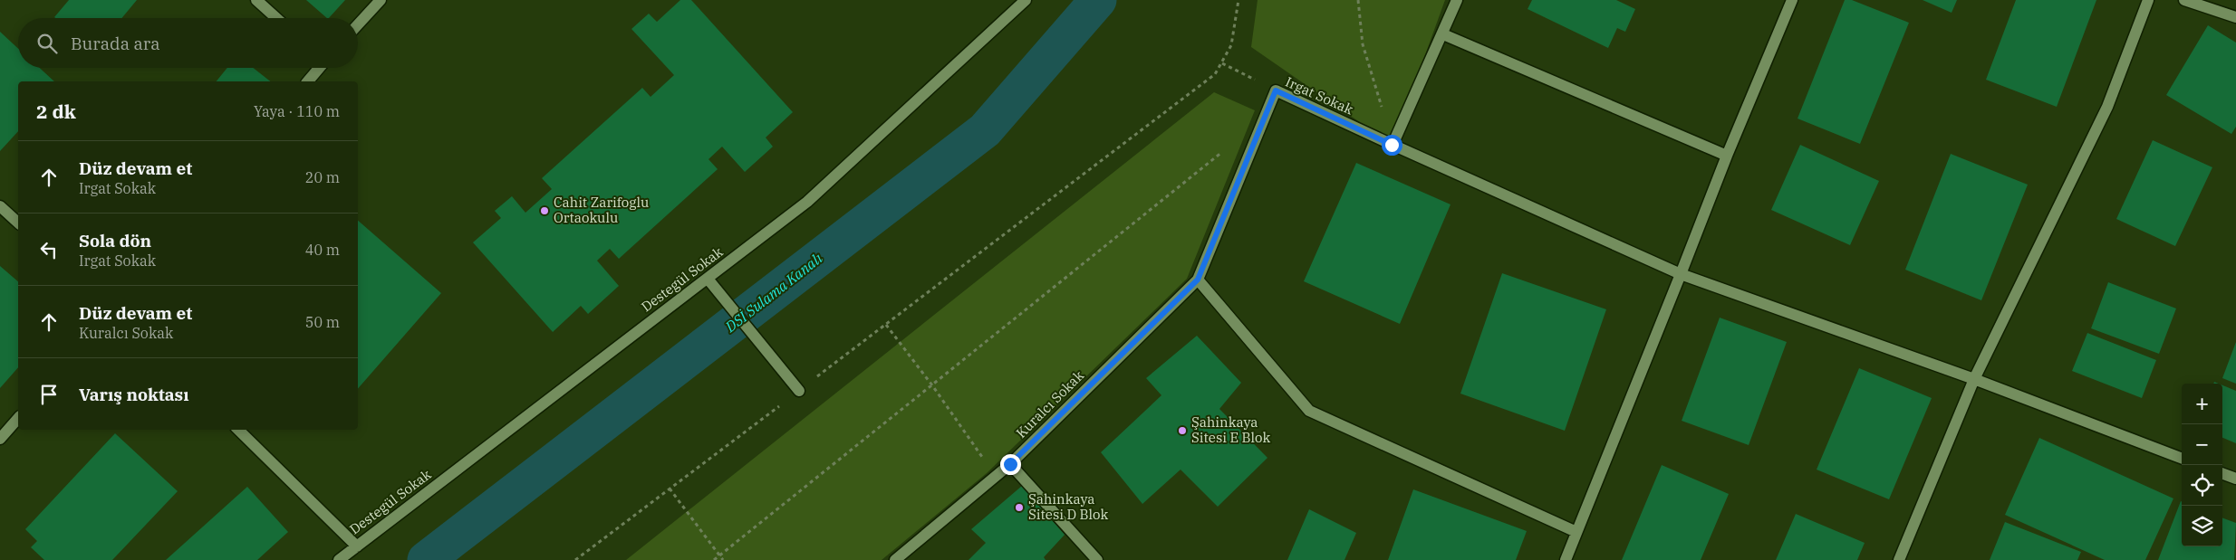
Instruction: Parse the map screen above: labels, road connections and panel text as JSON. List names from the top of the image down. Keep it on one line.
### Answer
{"streets":{"street":["Irgat Sokak","Destegül Sokak","Kuralcı Sokak"]},"crossings":[["Irgat Sokak","Kuralcı Sokak"]],"water":["DSİ Sulama Kanalı"],"places":["Cahit Zarifoglu Ortaokulu","Şahinkaya Sitesi E Blok","Şahinkaya Sitesi D Blok"],"page":{"search":"Burada ara","heading":["2 dk","Yaya · 110 m"],"list":[["Düz devam et","Irgat Sokak","20 m"],["Sola dön","Irgat Sokak","40 m"],["Düz devam et","Kuralcı Sokak","50 m"],"Varış noktası"],"map_buttons":["+","−"]}}
